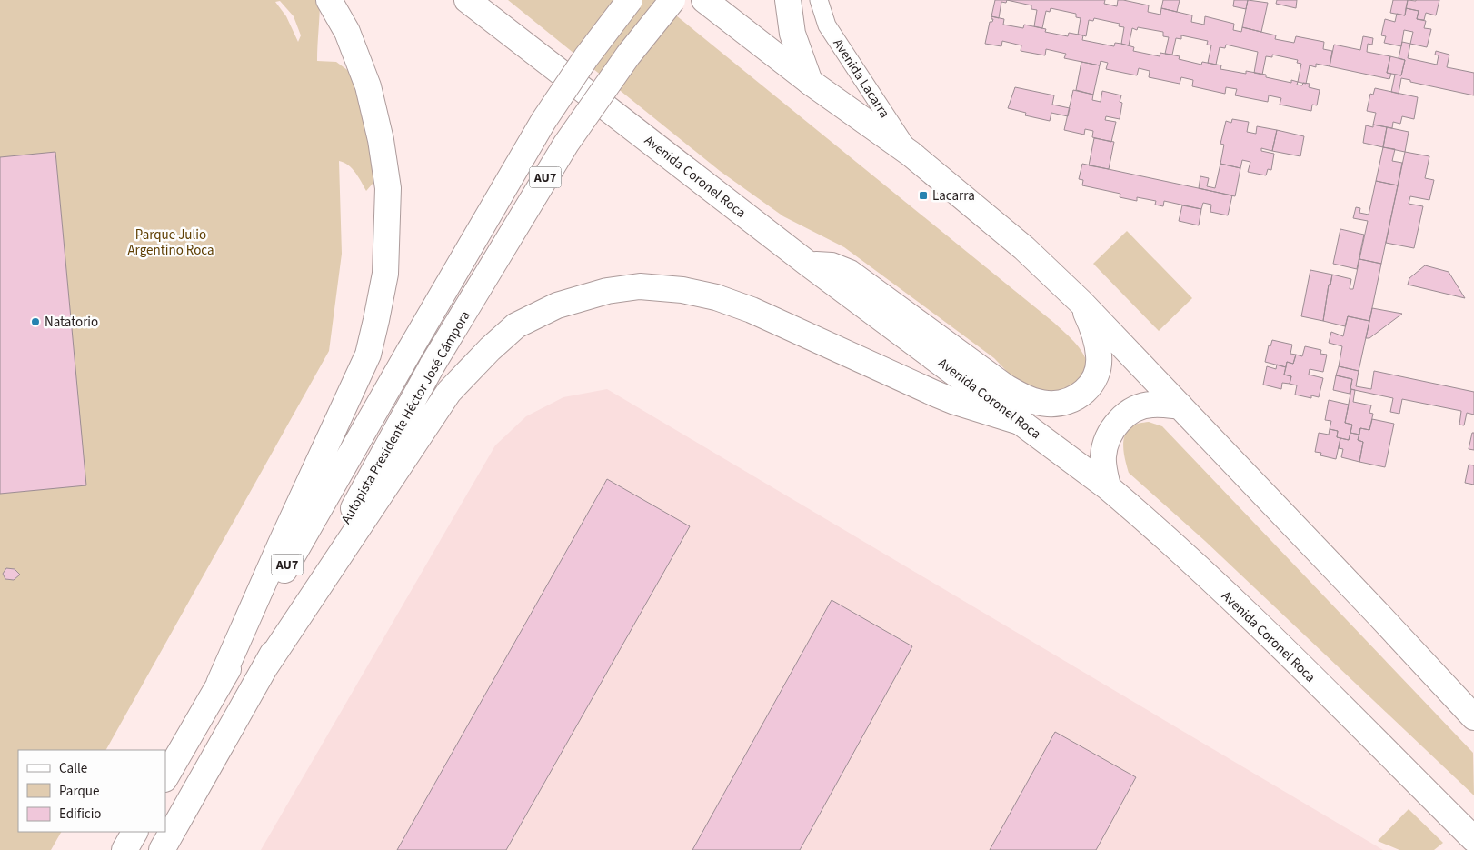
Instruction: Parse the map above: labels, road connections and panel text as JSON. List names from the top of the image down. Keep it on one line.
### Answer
{"streets":{"main road":["Avenida Coronel Roca","AU7","Autopista Presidente Héctor José Cámpora"],"street":["Avenida Lacarra"]},"parks":["Parque Julio Argentino Roca"],"places":{"transit":["Lacarra"],"other":["Natatorio"]},"legend":["Calle","Parque","Edificio"]}
